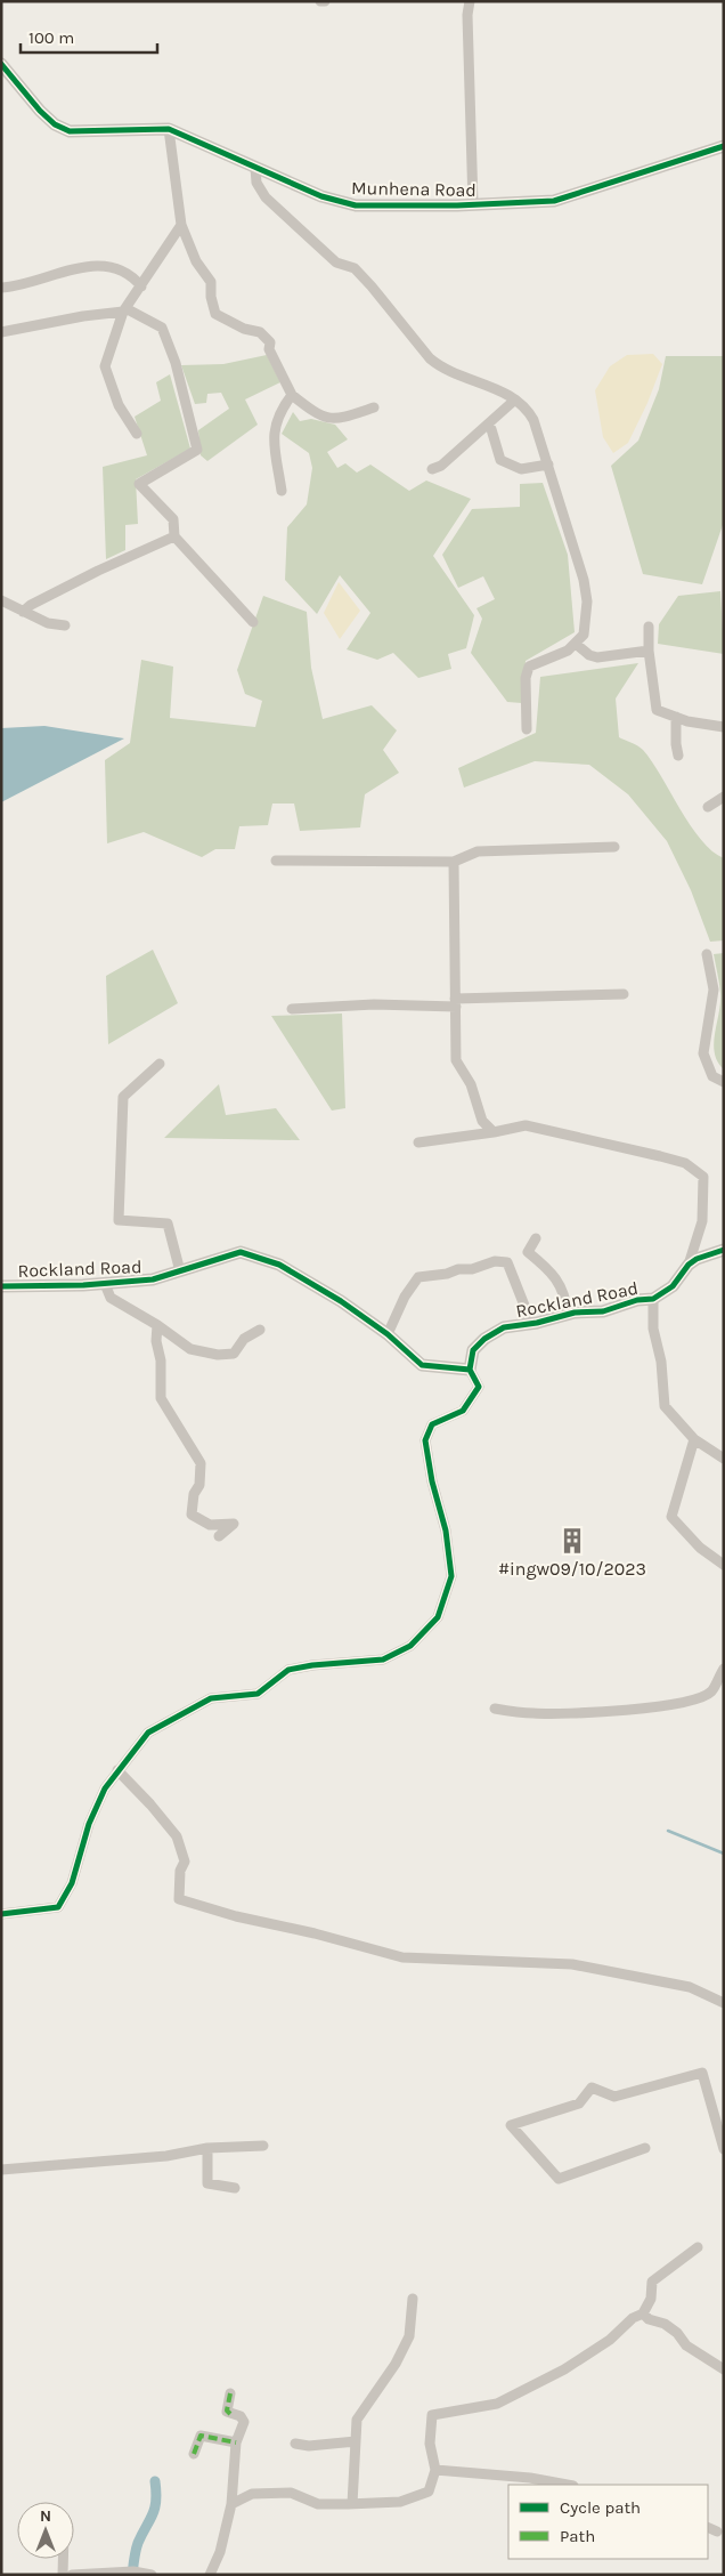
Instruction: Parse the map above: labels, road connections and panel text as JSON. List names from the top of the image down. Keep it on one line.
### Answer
{"streets":{"street":["Munhena Road","Rockland Road"]},"places":{"building":["#ingw09/10/2023"]},"legend":["Cycle path","Path"],"scale_bar":"100 m","north":"top"}
